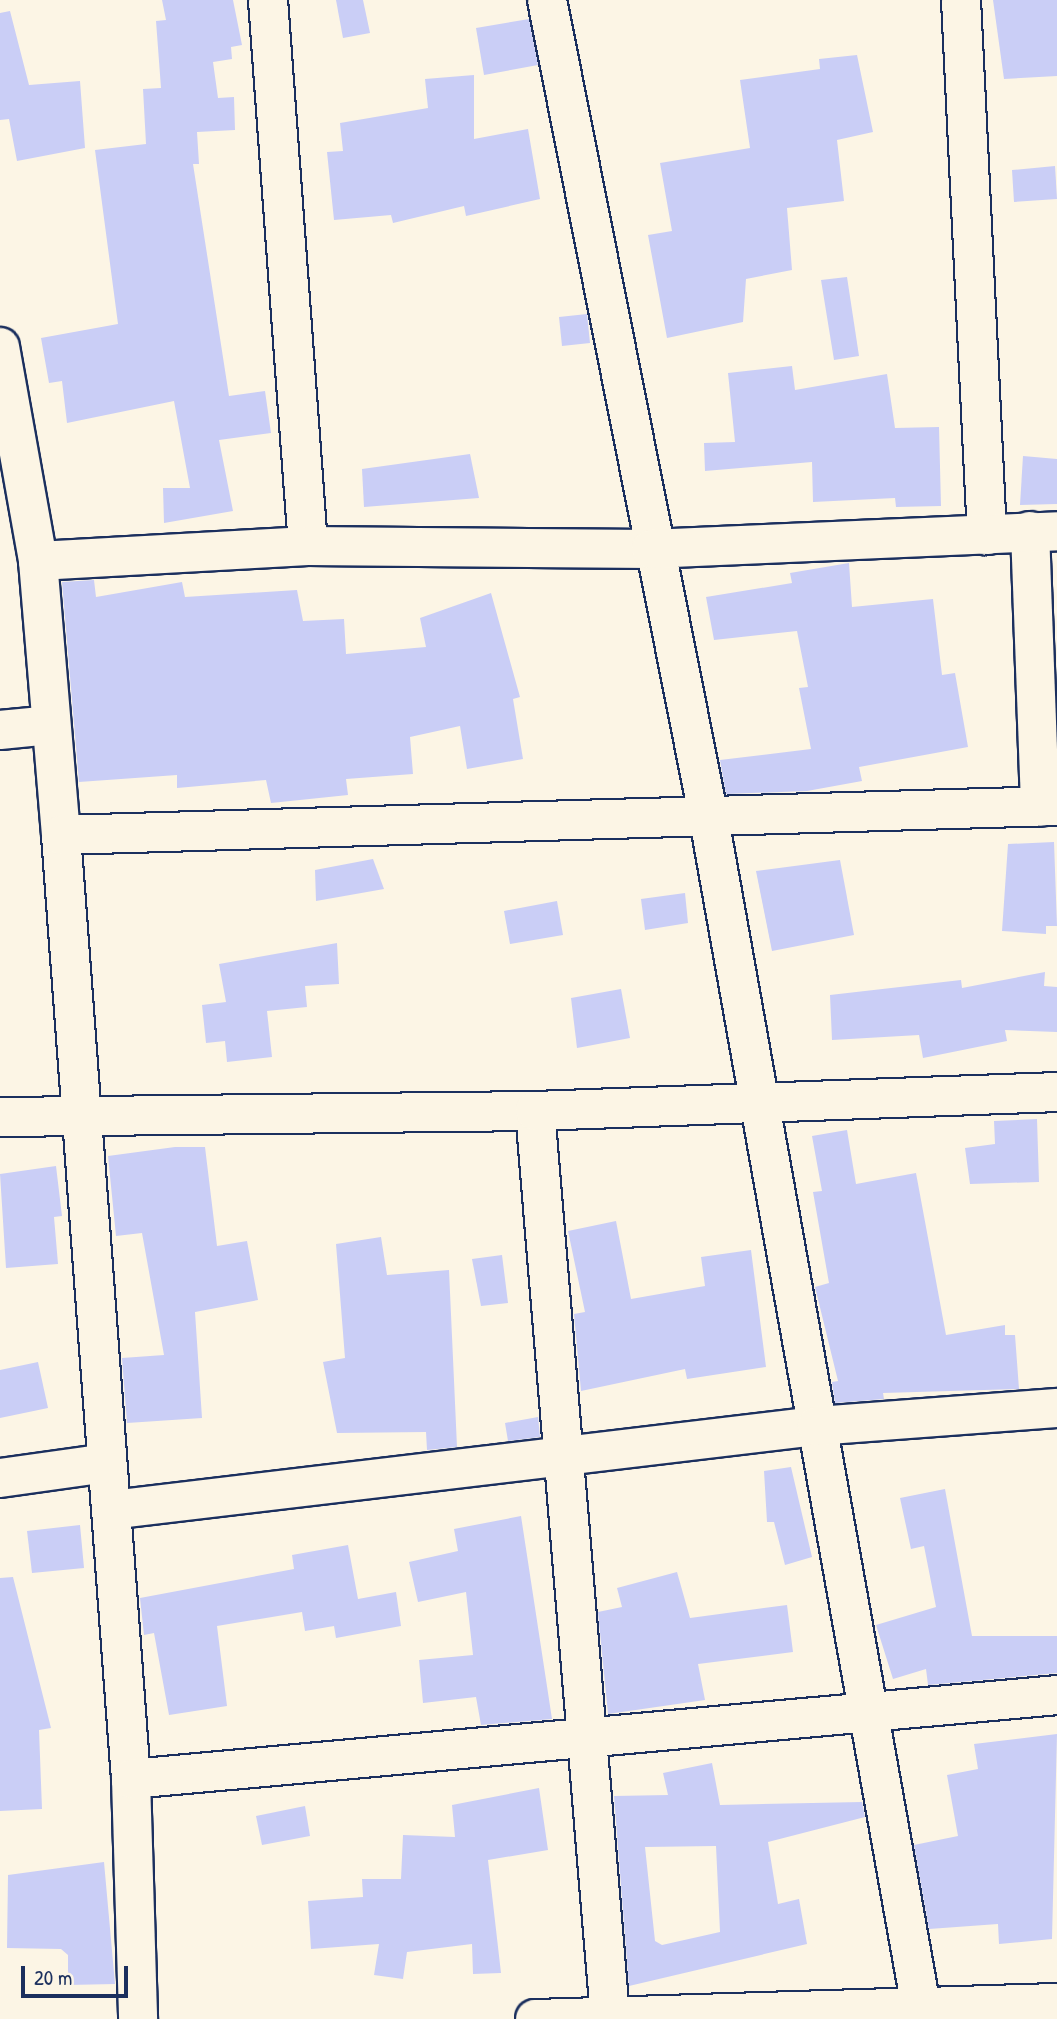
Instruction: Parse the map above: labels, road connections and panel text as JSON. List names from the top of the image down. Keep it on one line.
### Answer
{"scale_bar":"20 m"}
